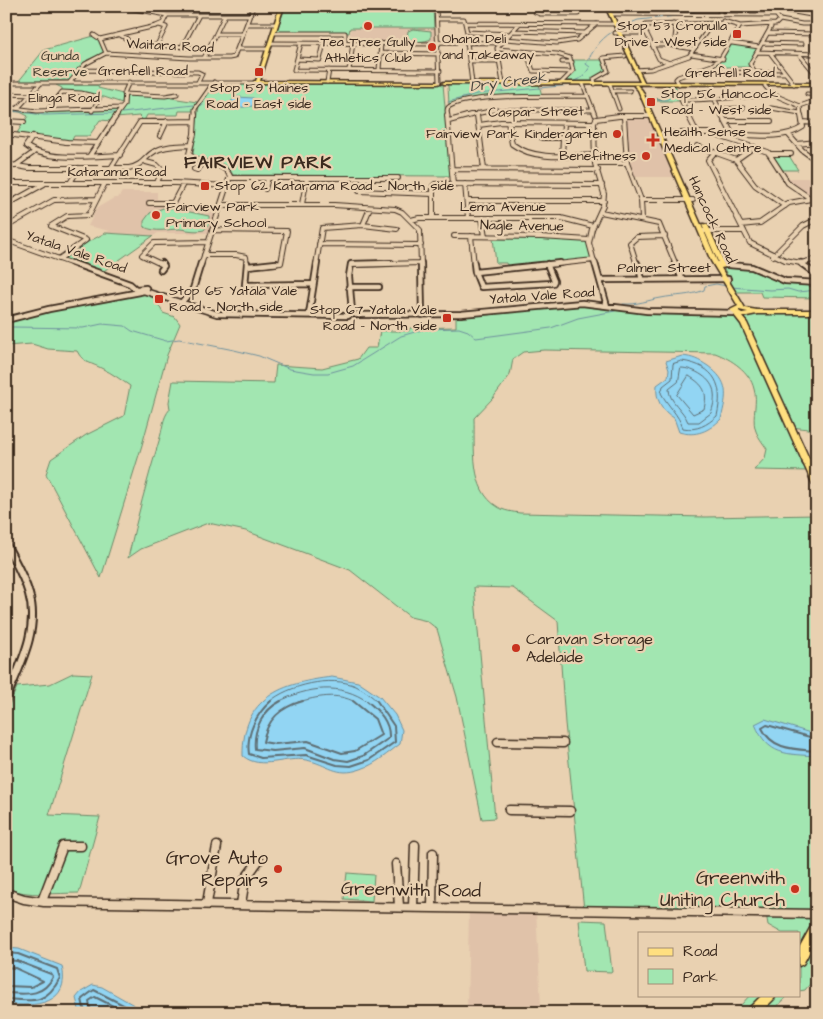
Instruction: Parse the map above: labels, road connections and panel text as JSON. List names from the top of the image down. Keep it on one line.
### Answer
{"streets":{"main road":["Grenfell Road","Hancock Road","Yatala Vale Road"],"street":["Waitara Road","Elinga Road","Caspar Street","Katarama Road","Lema Avenue","Nagle Avenue","Palmer Street","Greenwith Road"]},"crossings":[["Grenfell Road","Hancock Road"],["Caspar Street","Hancock Road"],["Hancock Road","Yatala Vale Road"],["Hancock Road","Palmer Street"]],"districts":["FAIRVIEW PARK"],"water":["Dry Creek"],"parks":["Gunda Reserve"],"places":{"other":["Tea Tree Gully Athletics Club","Ohana Deli and Takeaway","Fairview Park Kindergarten","Benefitness","Fairview Park Primary School","Caravan Storage Adelaide","Grove Auto Repairs","Greenwith Uniting Church"],"transit":["Stop 53 Cronulla Drive - West side","Stop 59 Haines Road - East side","Stop 56 Hancock Road - West side","Stop 62 Katarama Road - North side","Stop 65 Yatala Vale Road - North side","Stop 67 Yatala Vale Road - North side"],"health":["Health Sense Medical Centre"]},"legend":["Road","Park"]}
